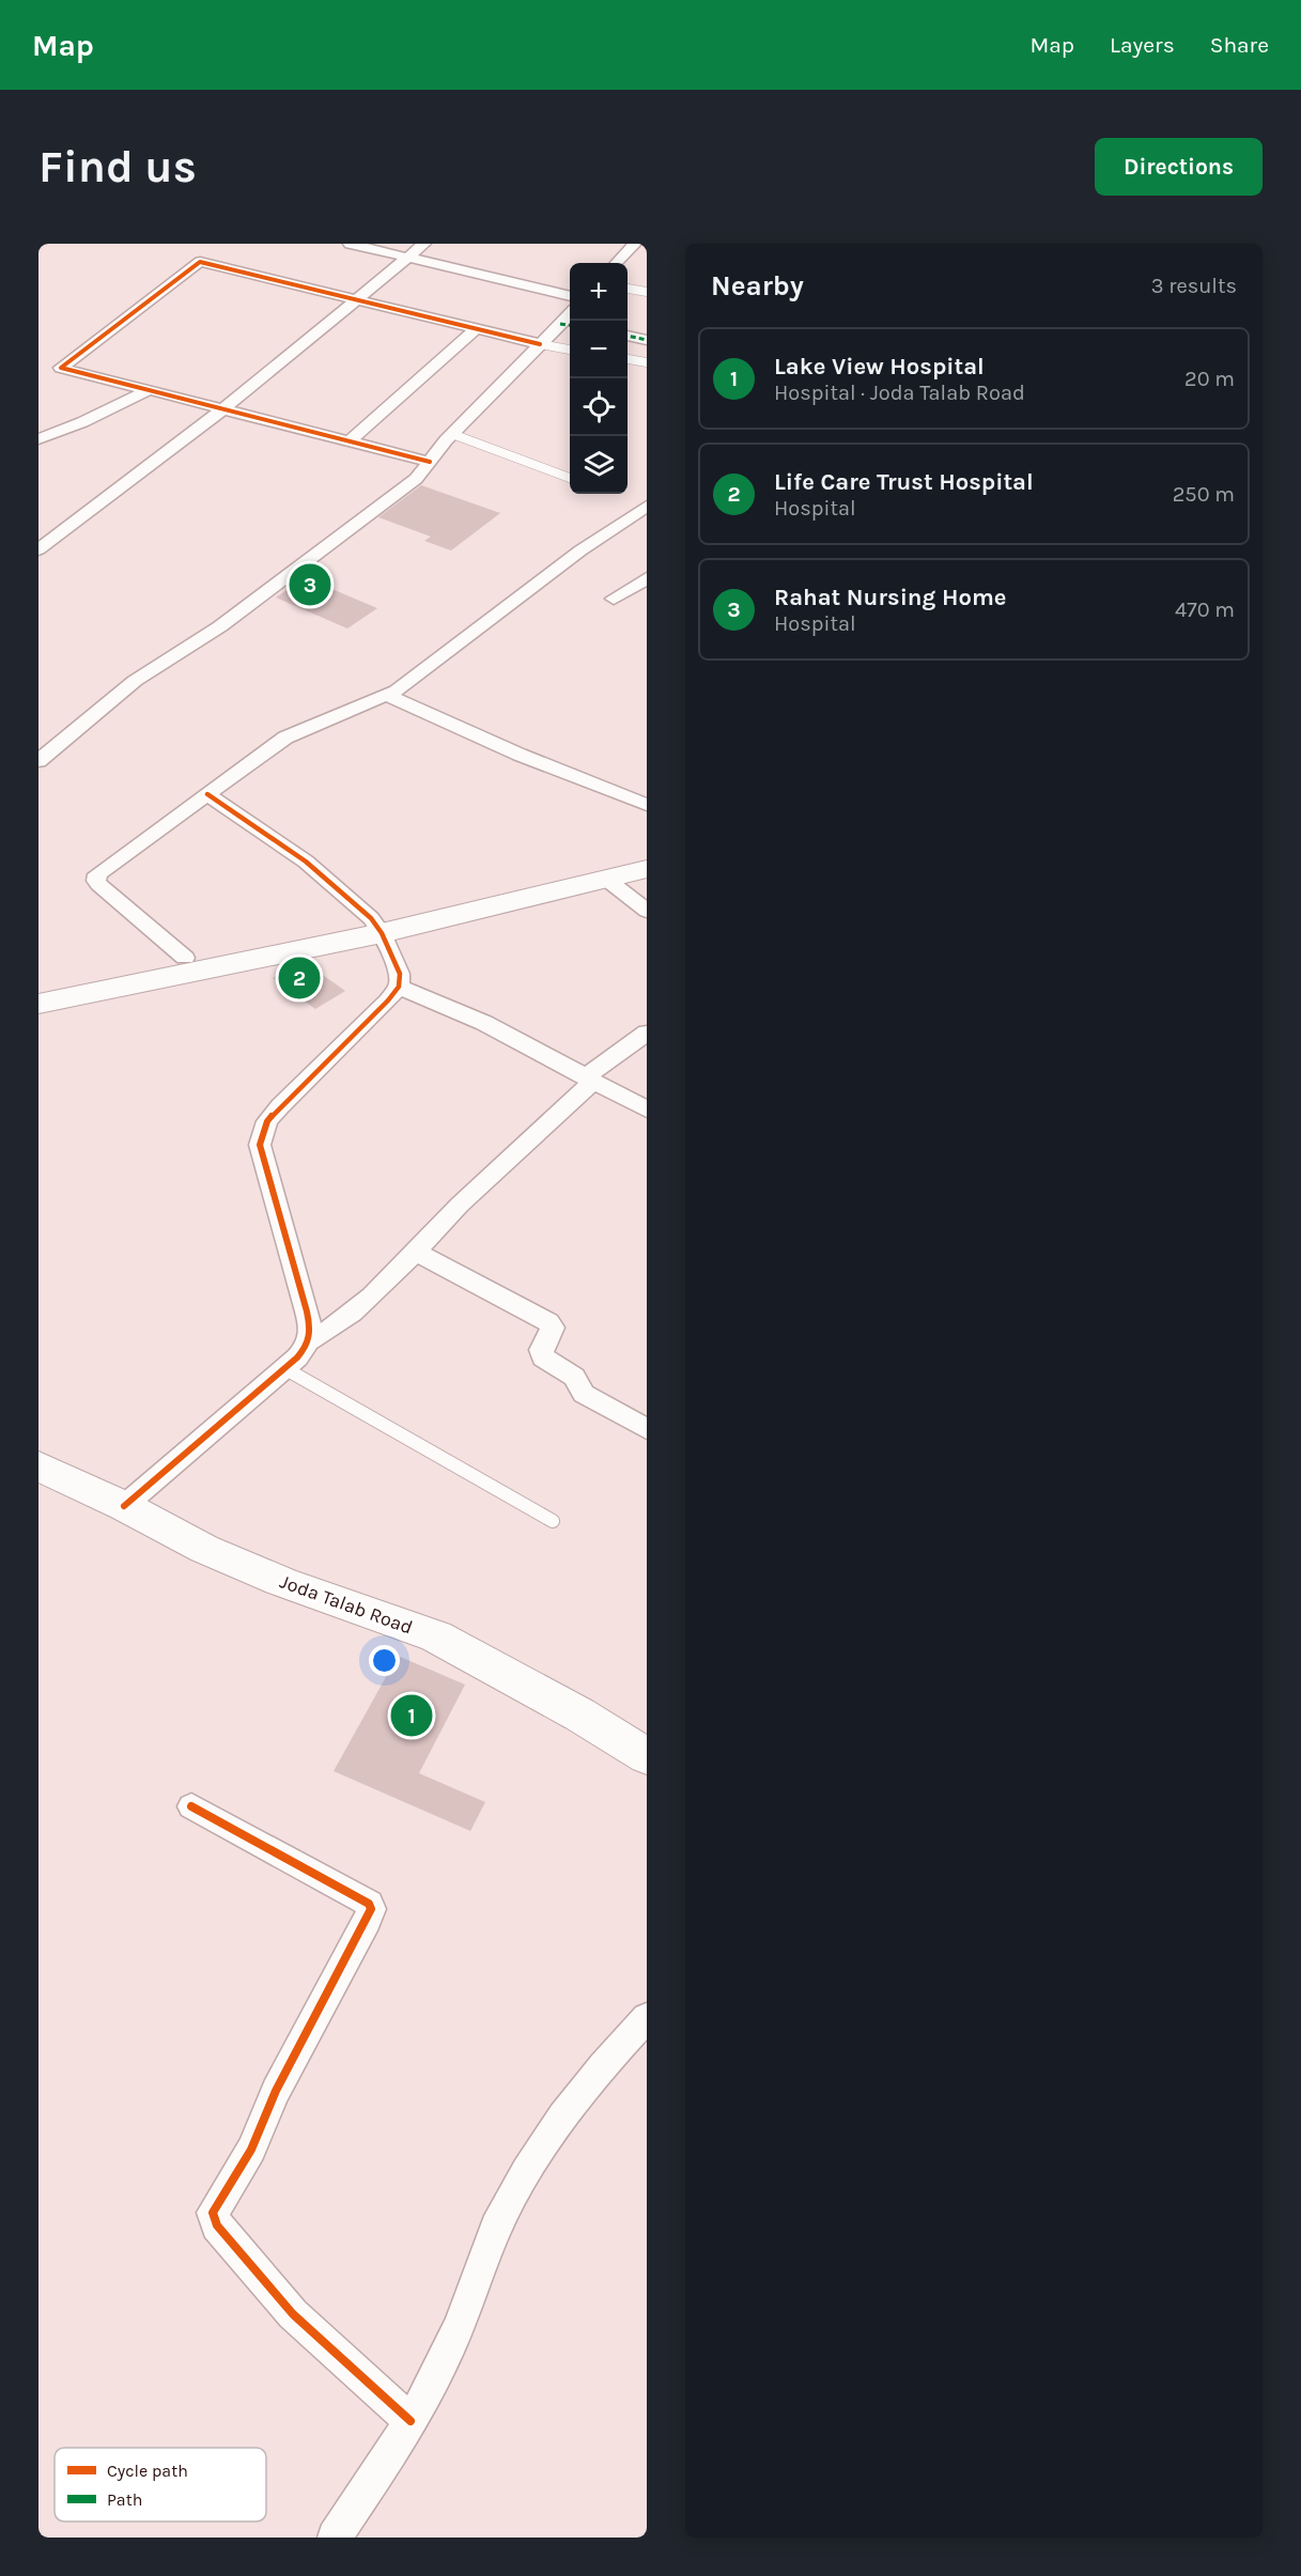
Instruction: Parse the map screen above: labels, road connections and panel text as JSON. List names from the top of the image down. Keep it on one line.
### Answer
{"streets":{"main road":["Joda Talab Road"]},"legend":["Cycle path","Path"],"page":{"header":"Map","nav":["Map","Layers","Share"],"buttons":"Directions","title":"Find us","heading":["Nearby","3 results"],"map_buttons":["+","−"],"list":[{"mark":"1","name":"Lake View Hospital","note":"Hospital · Joda Talab Road","value":"20 m"},{"mark":"2","name":"Life Care Trust Hospital","note":"Hospital","value":"250 m"},{"mark":"3","name":"Rahat Nursing Home","note":"Hospital","value":"470 m"}],"pins":["3","2","1"]}}
